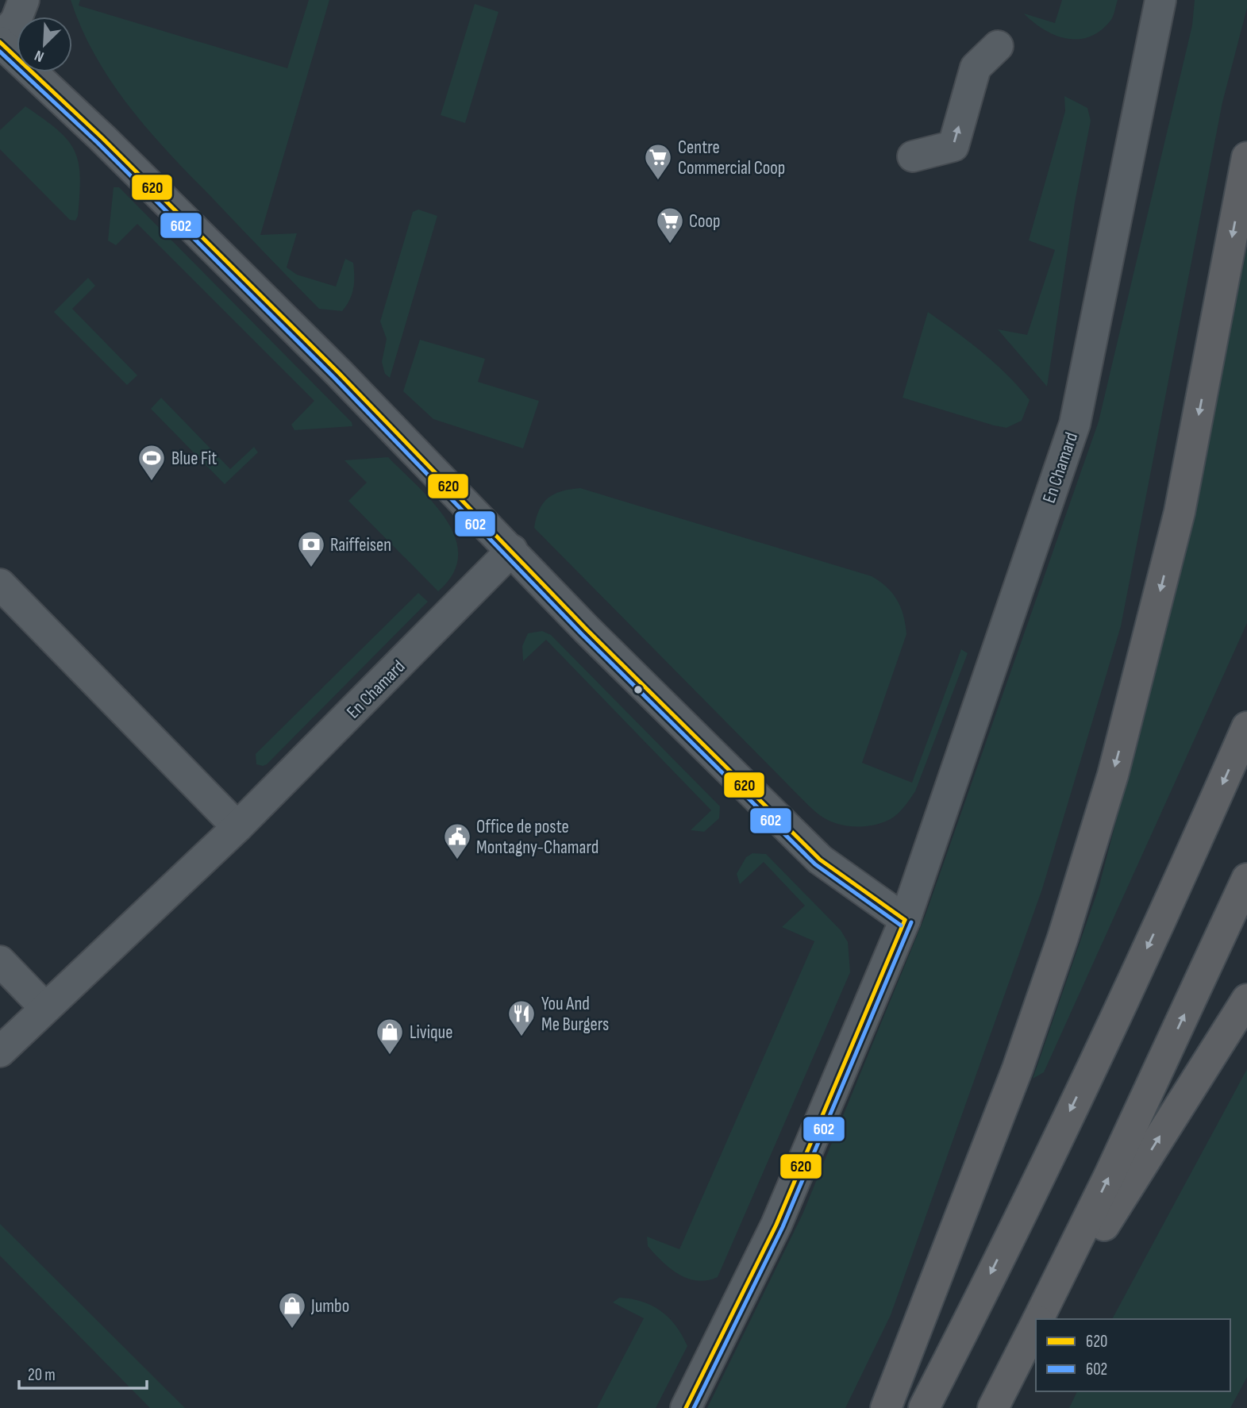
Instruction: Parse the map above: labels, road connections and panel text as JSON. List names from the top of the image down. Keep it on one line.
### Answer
{"streets":{"street":["En Chamard"]},"places":{"supermarket":["Centre Commercial Coop","Coop"],"sports":["Blue Fit"],"bank":["Raiffeisen"],"public building":["Office de poste Montagny-Chamard"],"restaurant":["You And Me Burgers"],"shop":["Livique","Jumbo"]},"lines":["transit line 620","transit line 602"],"legend":["620","602"],"scale_bar":"20 m","north":"bottom left"}
